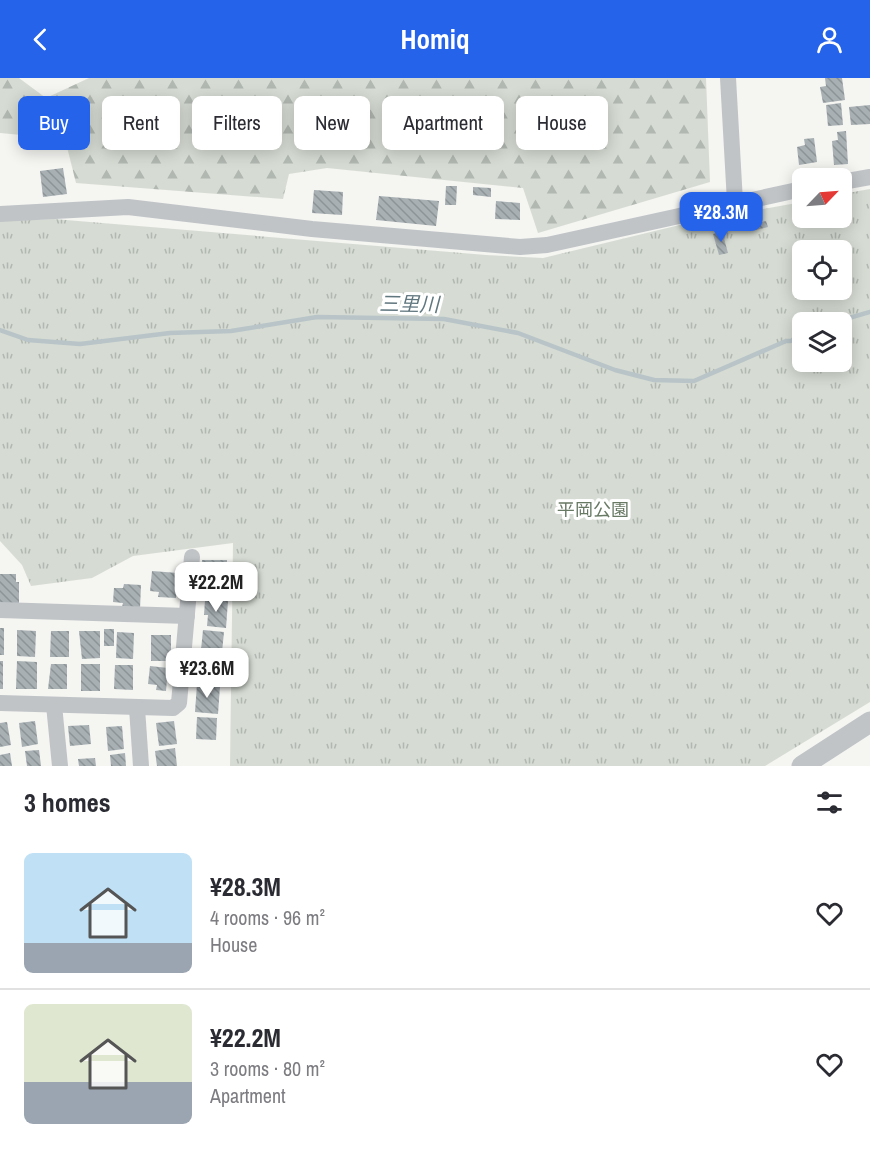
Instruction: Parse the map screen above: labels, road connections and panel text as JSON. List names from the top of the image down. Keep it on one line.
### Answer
{"water":["三里川"],"parks":["平岡公園"],"north":"top right","page":{"header":"Homiq","chip":["Buy","Rent","Filters","New","Apartment","House"],"price":["¥28.3M","¥22.2M","¥23.6M"],"heading":"3 homes","list":[{"name":"¥28.3M","note":"4 rooms · 96 m² · House"},{"name":"¥22.2M","note":"3 rooms · 80 m² · Apartment"}]}}
